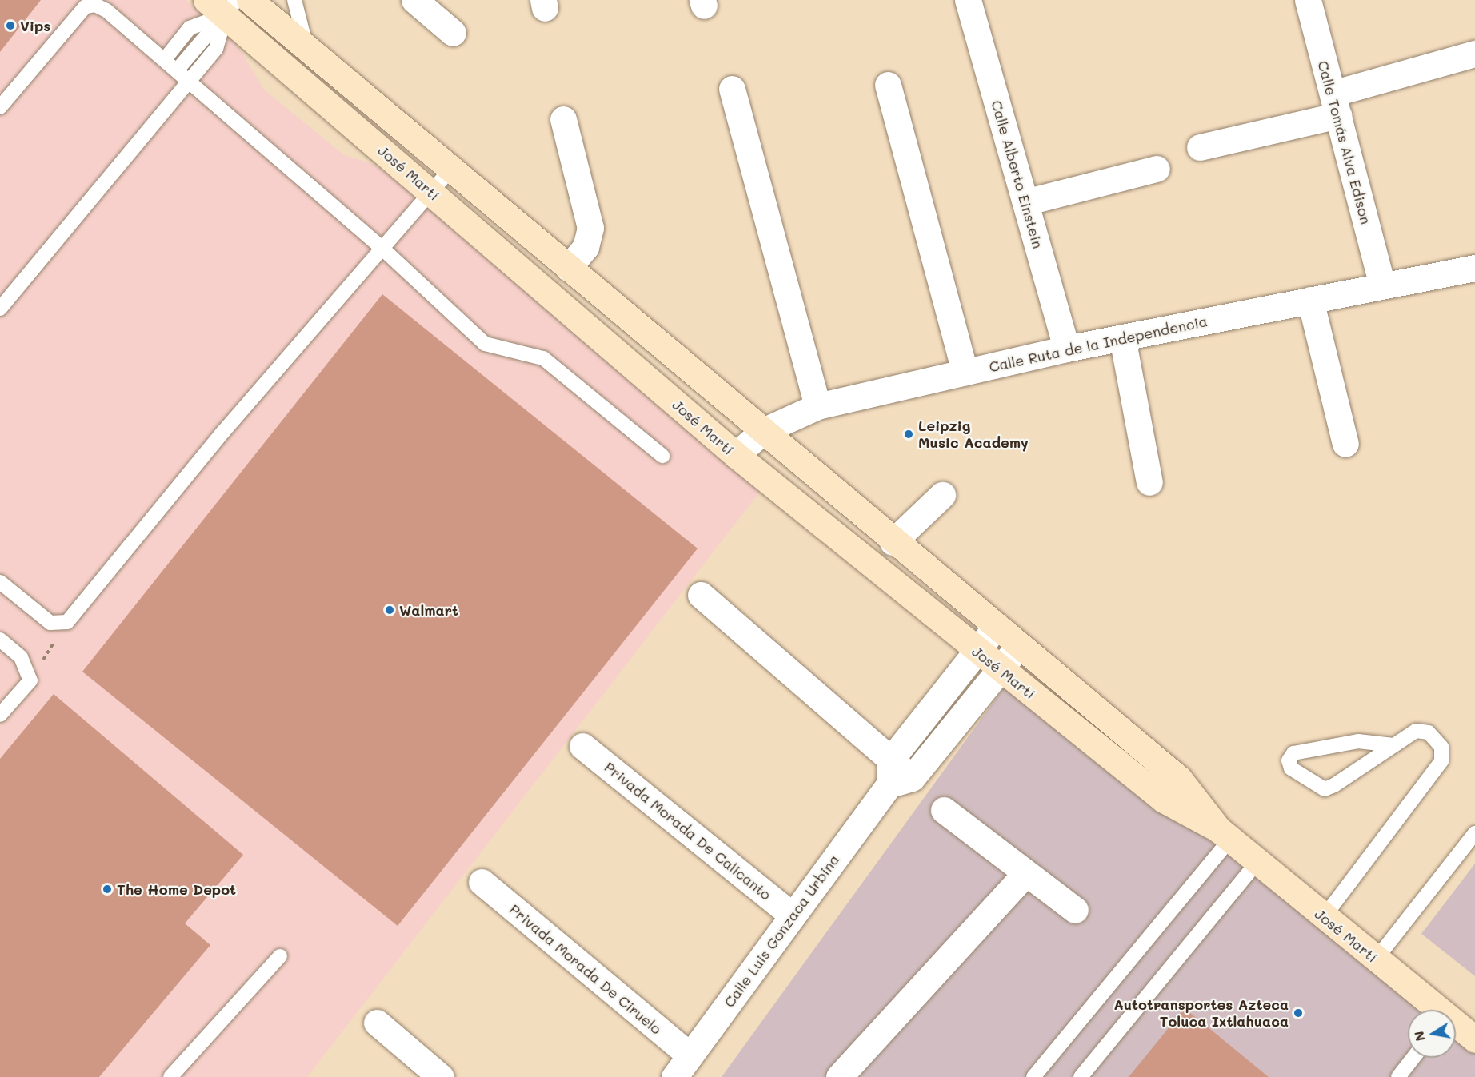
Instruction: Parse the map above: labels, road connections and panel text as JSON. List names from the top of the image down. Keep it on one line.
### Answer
{"streets":{"main road":["José Martí"],"street":["Calle Tomás Alva Edison","Calle Alberto Einstein","Calle Ruta de la Independencia","Privada Morada De Calicanto","Calle Luis Gonzaca Urbina","Privada Morada De Ciruelo"]},"crossings":[["Calle Tomás Alva Edison","Calle Ruta de la Independencia"],["José Martí","Calle Ruta de la Independencia"],["José Martí","Calle Luis Gonzaca Urbina"],["Calle Alberto Einstein","Calle Ruta de la Independencia"],["Privada Morada De Calicanto","Calle Luis Gonzaca Urbina"],["Calle Luis Gonzaca Urbina","Privada Morada De Ciruelo"]],"places":["Vips","Leipzig Music Academy","Walmart","The Home Depot","Autotransportes Azteca Toluca Ixtlahuaca"],"north":"left"}
